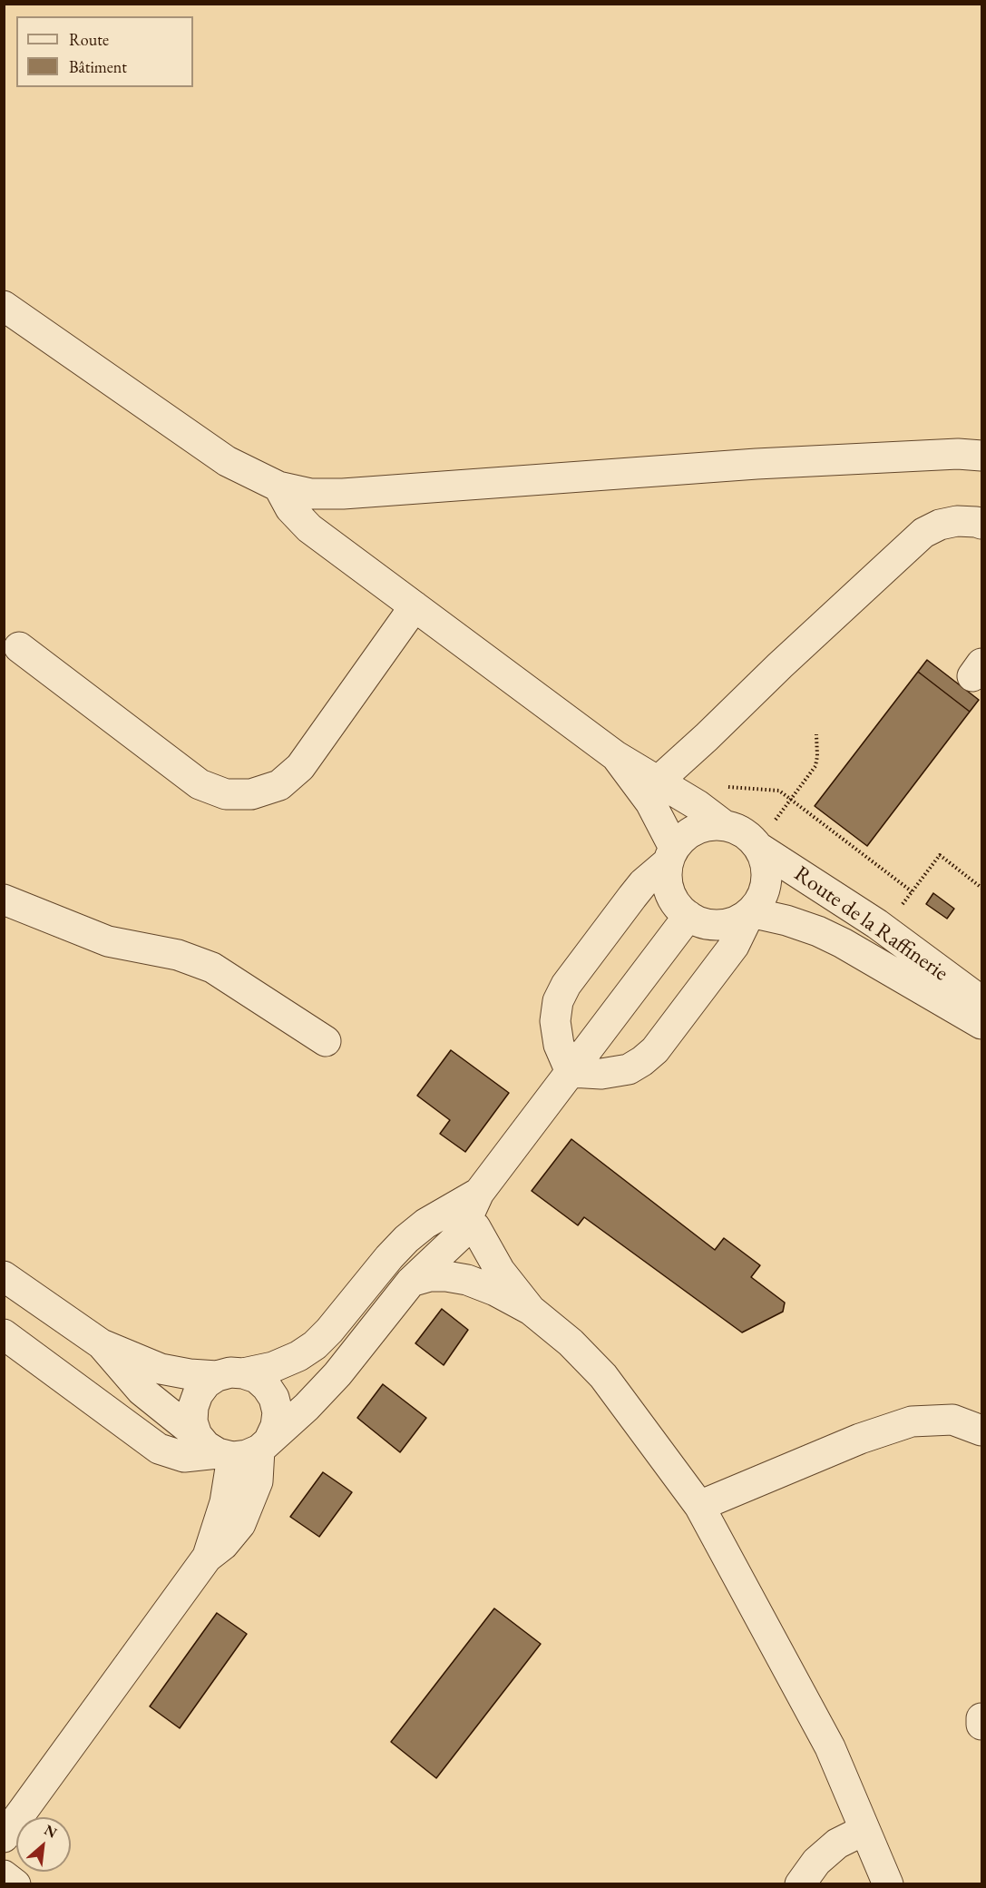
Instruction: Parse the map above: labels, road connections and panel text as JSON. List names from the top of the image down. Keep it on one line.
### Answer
{"streets":{"street":["Route de la Raffinerie"]},"legend":["Route","Bâtiment"],"north":"top right"}
